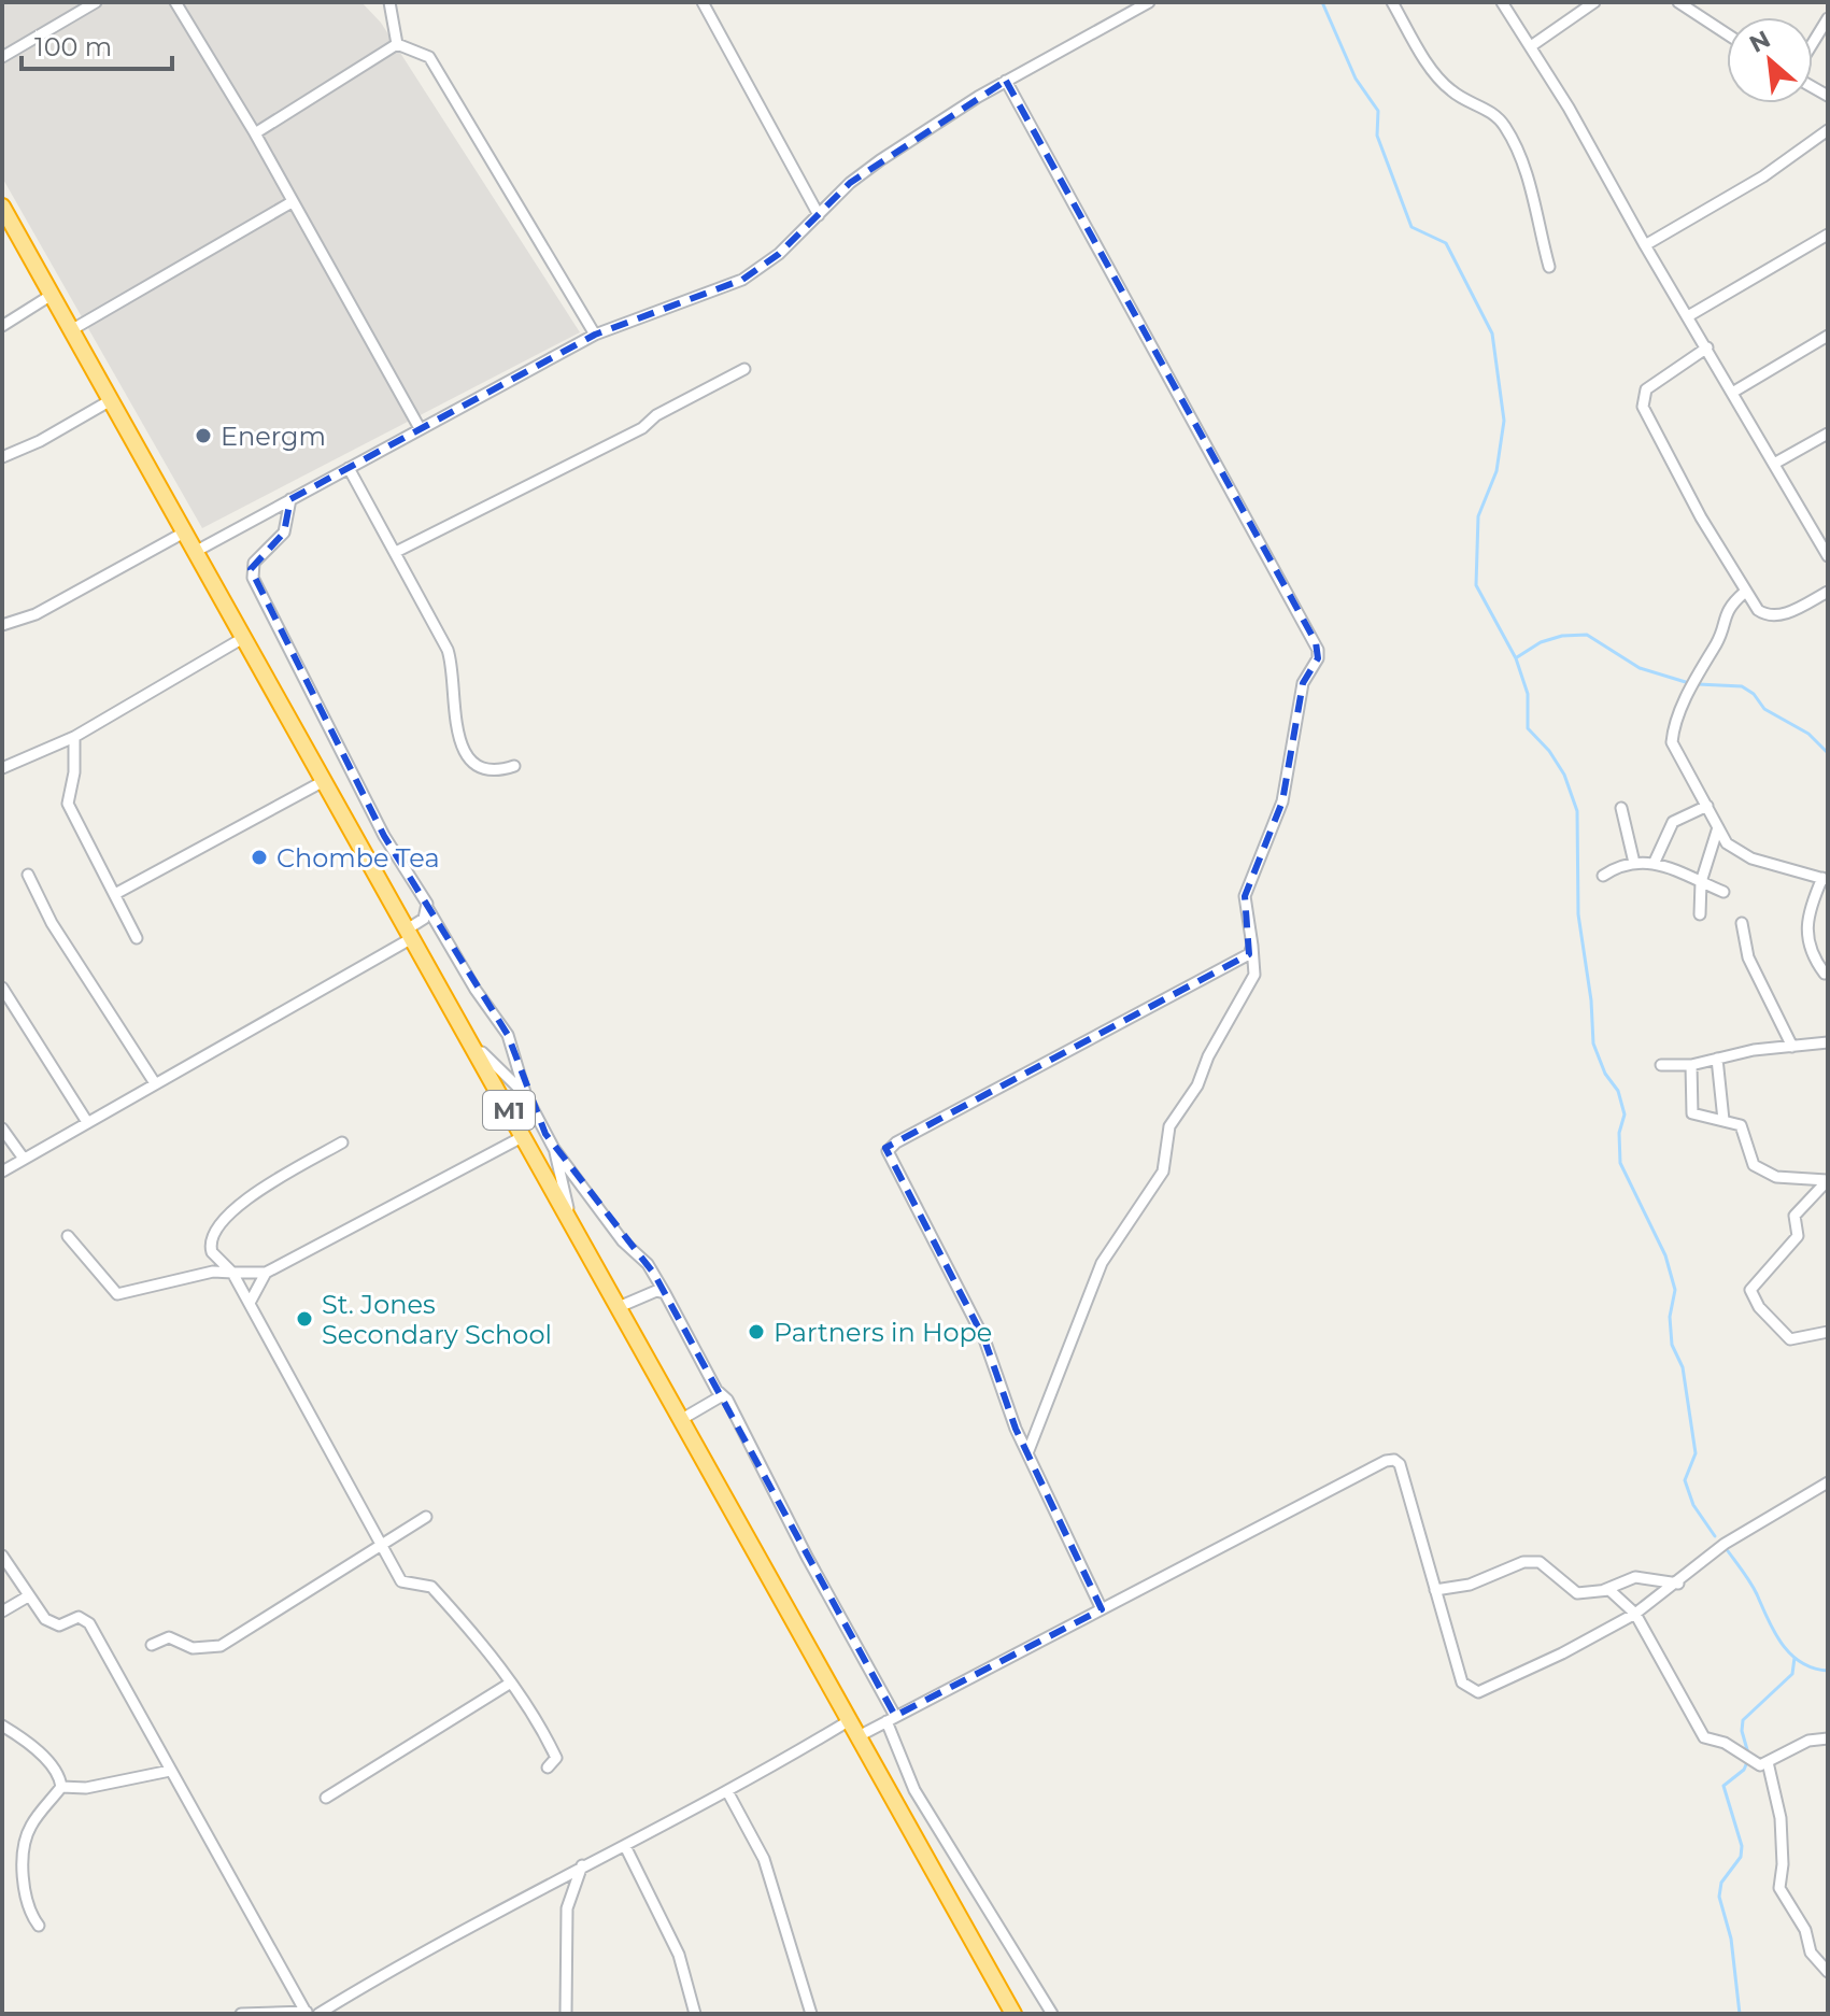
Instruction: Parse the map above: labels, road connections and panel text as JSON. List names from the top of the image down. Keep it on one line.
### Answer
{"streets":{"highway":["M1"]},"places":["Energm","Chombe Tea","St. Jones Secondary School","Partners in Hope"],"scale_bar":"100 m","north":"top left"}
